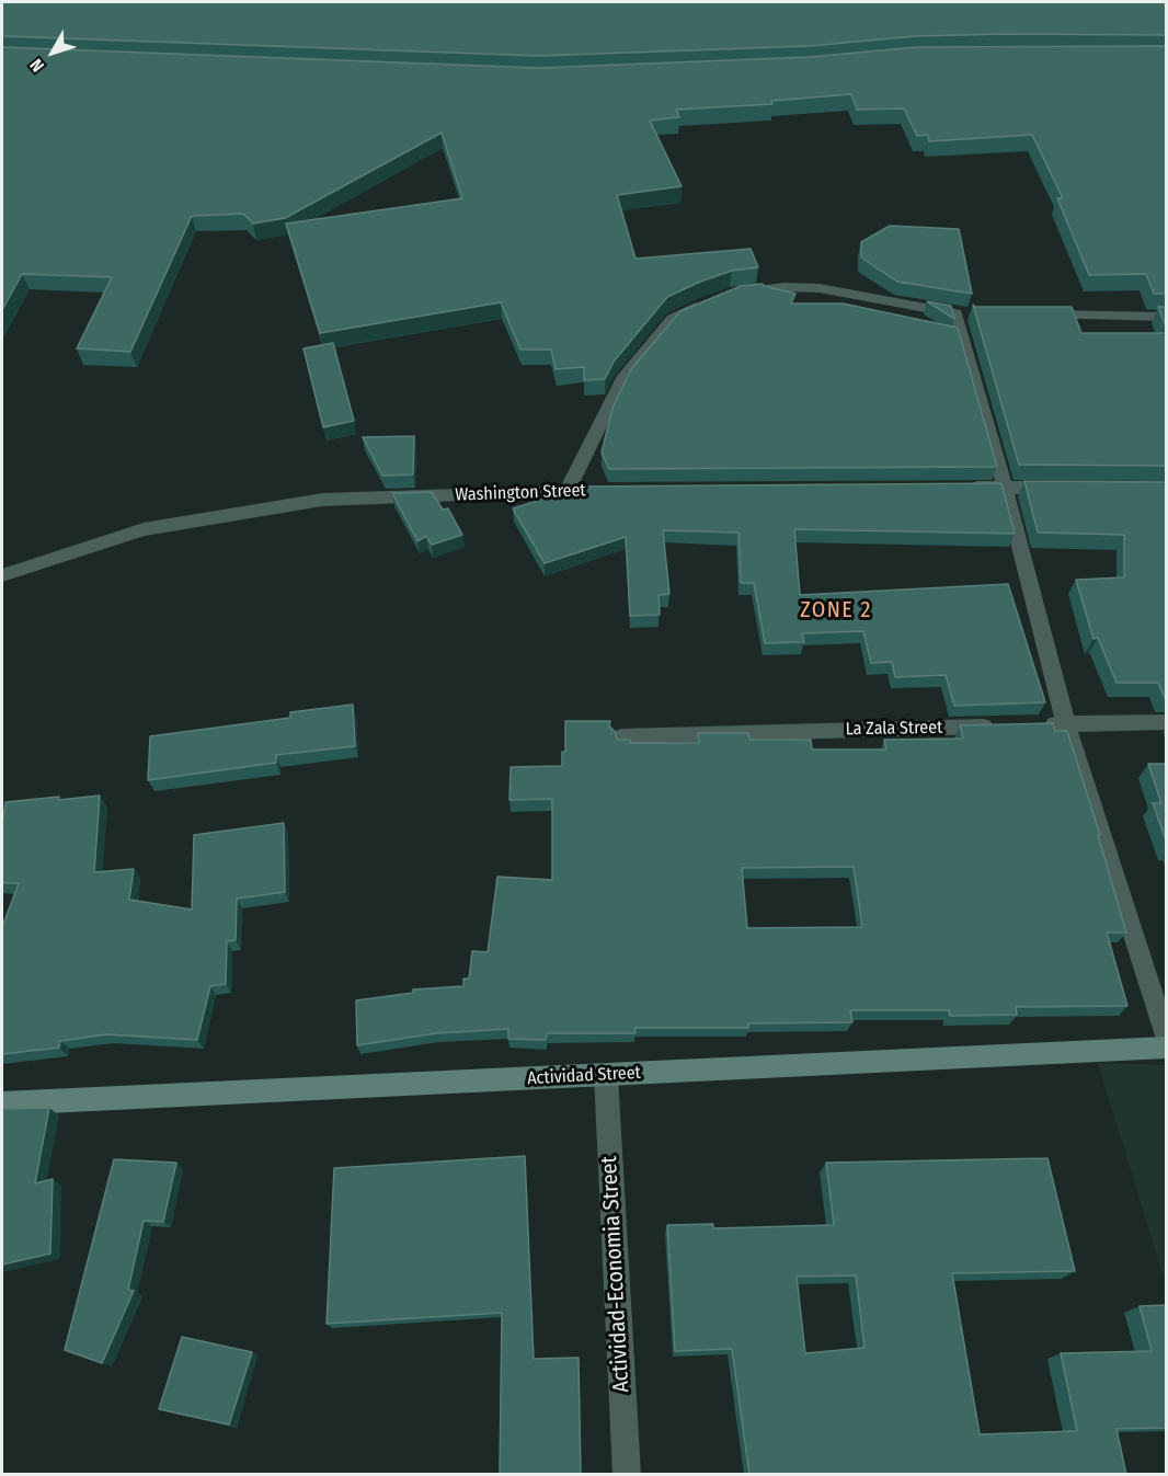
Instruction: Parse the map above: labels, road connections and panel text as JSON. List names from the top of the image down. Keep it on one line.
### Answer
{"streets":{"street":["Washington Street","La Zala Street","Actividad Street","Actividad-Economia Street"]},"crossings":[["Actividad Street","Actividad-Economia Street"]],"districts":["ZONE 2"],"north":"bottom left"}
